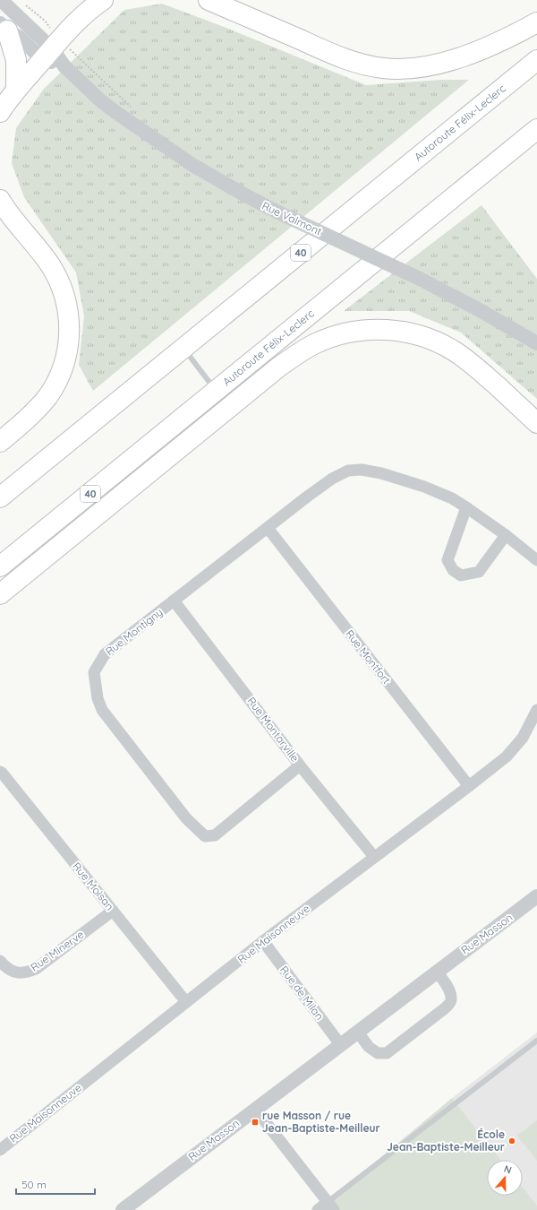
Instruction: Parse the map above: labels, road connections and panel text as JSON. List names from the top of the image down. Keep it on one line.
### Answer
{"streets":{"highway":["Autoroute Félix-Leclerc","40"],"street":["Rue Valmont","Rue Montigny","Rue Montfort","Rue Montarville","Rue Moisan","Rue Maisonneuve","Rue Masson","Rue Minerve","Rue de Milan"]},"crossings":[["Rue Montigny","Rue Montfort"],["Rue Montigny","Rue Montarville"],["Rue Montfort","Rue Maisonneuve"],["Rue Montarville","Rue Maisonneuve"],["Rue Moisan","Rue Maisonneuve"],["Rue Moisan","Rue Minerve"],["Rue Maisonneuve","Rue de Milan"],["Rue Masson","Rue de Milan"]],"places":{"transit":["rue Masson / rue Jean-Baptiste-Meilleur"],"other":["École Jean-Baptiste-Meilleur"]},"scale_bar":"50 m","north":"top"}
